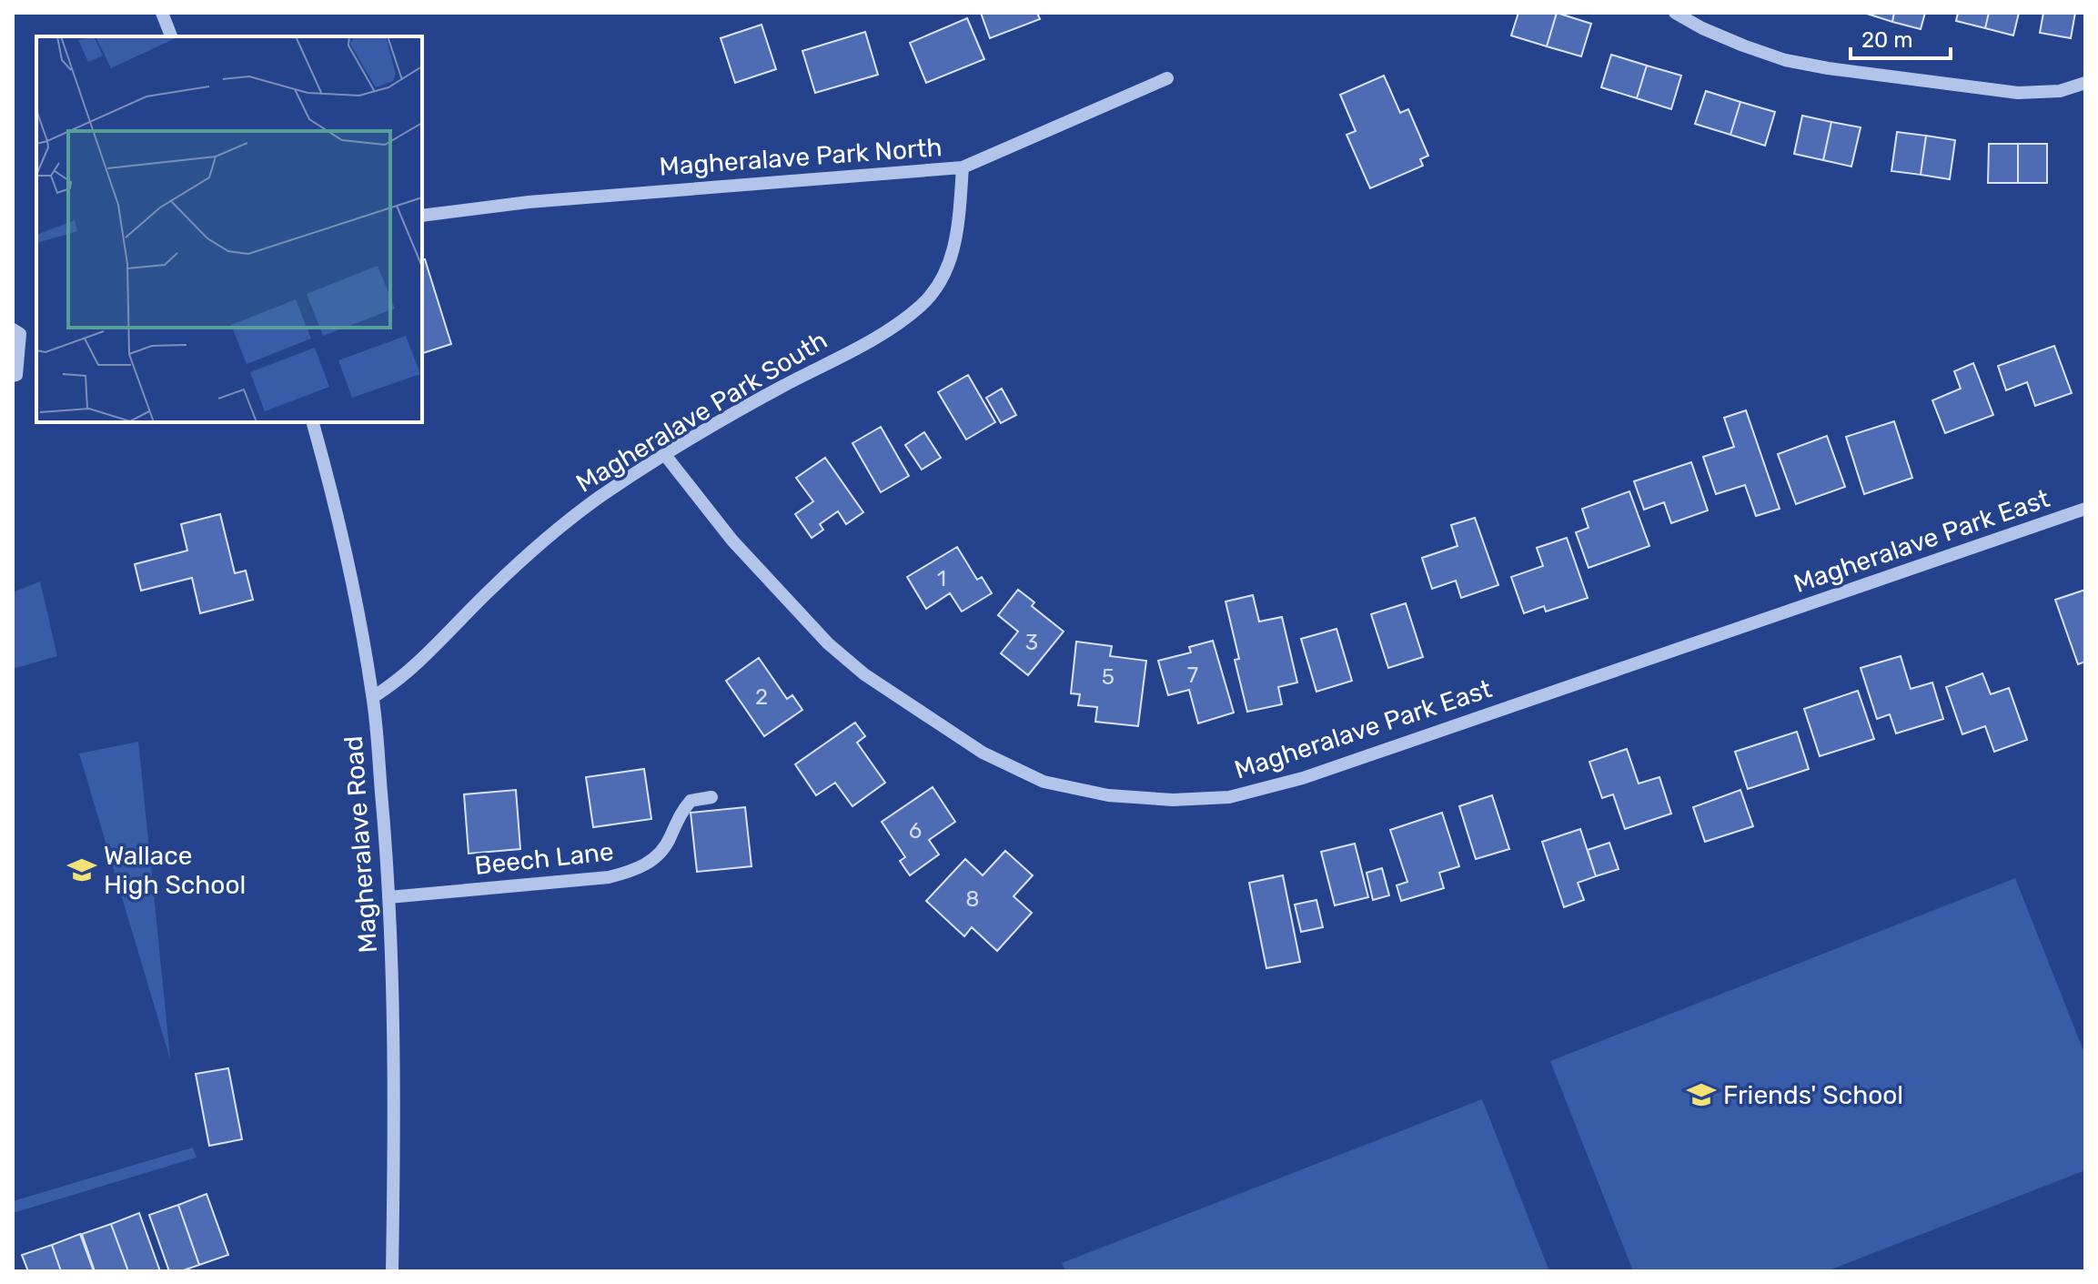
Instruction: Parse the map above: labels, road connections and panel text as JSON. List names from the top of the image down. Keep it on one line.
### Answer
{"streets":{"street":["Magheralave Park North","Magheralave Park South","Magheralave Park East","Magheralave Road","Beech Lane"]},"crossings":[["Magheralave Park North","Magheralave Park South"],["Magheralave Park South","Magheralave Park East"],["Magheralave Park South","Magheralave Road"],["Magheralave Road","Beech Lane"]],"places":{"school or university":["Wallace High School","Friends' School"]},"house_numbers":["1","3","7","5","2","6","8"],"scale_bar":"20 m"}
